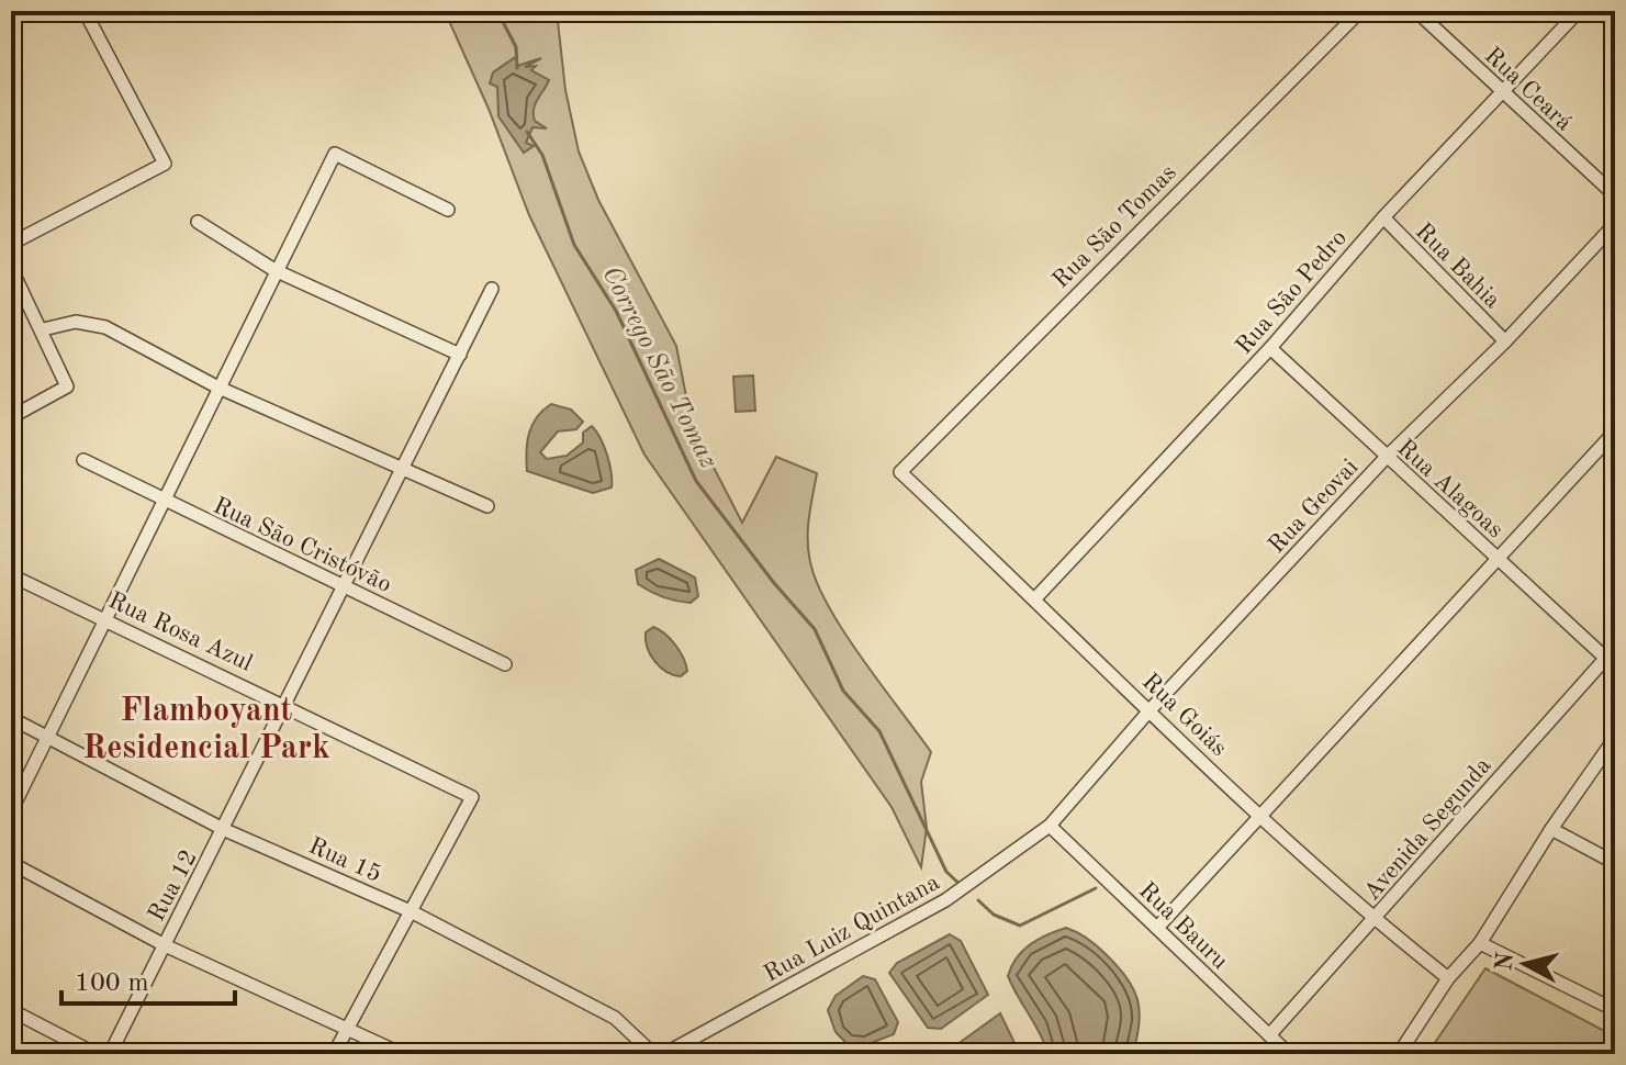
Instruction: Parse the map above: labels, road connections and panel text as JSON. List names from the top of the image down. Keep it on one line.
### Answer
{"streets":{"street":["Rua Ceará","Rua São Tomas","Rua Bahia","Rua São Pedro","Rua Alagoas","Rua Geovai","Rua São Cristóvão","Rua Rosa Azul","Rua Goiás","Avenida Segunda","Rua 15","Rua 12","Rua Bauru","Rua Luiz Quintana"]},"crossings":[["Rua Ceará","Rua São Pedro"],["Rua São Tomas","Rua Goiás"],["Rua Bahia","Rua São Pedro"],["Rua Bahia","Rua Geovai"],["Rua São Pedro","Rua Alagoas"],["Rua São Pedro","Rua Goiás"],["Rua Alagoas","Rua Geovai"],["Rua Alagoas","Avenida Segunda"],["Rua Geovai","Rua Goiás"],["Rua Geovai","Rua Bauru"],["Rua Geovai","Rua Luiz Quintana"],["Rua São Cristóvão","Rua 12"],["Rua Rosa Azul","Rua 15"],["Rua Rosa Azul","Rua 12"],["Rua Goiás","Avenida Segunda"],["Avenida Segunda","Rua Bauru"],["Rua 15","Rua 12"],["Rua Bauru","Rua Luiz Quintana"]],"districts":["Flamboyant Residencial Park"],"water":["Corrego São Tomaz"],"scale_bar":"100 m","north":"left"}
